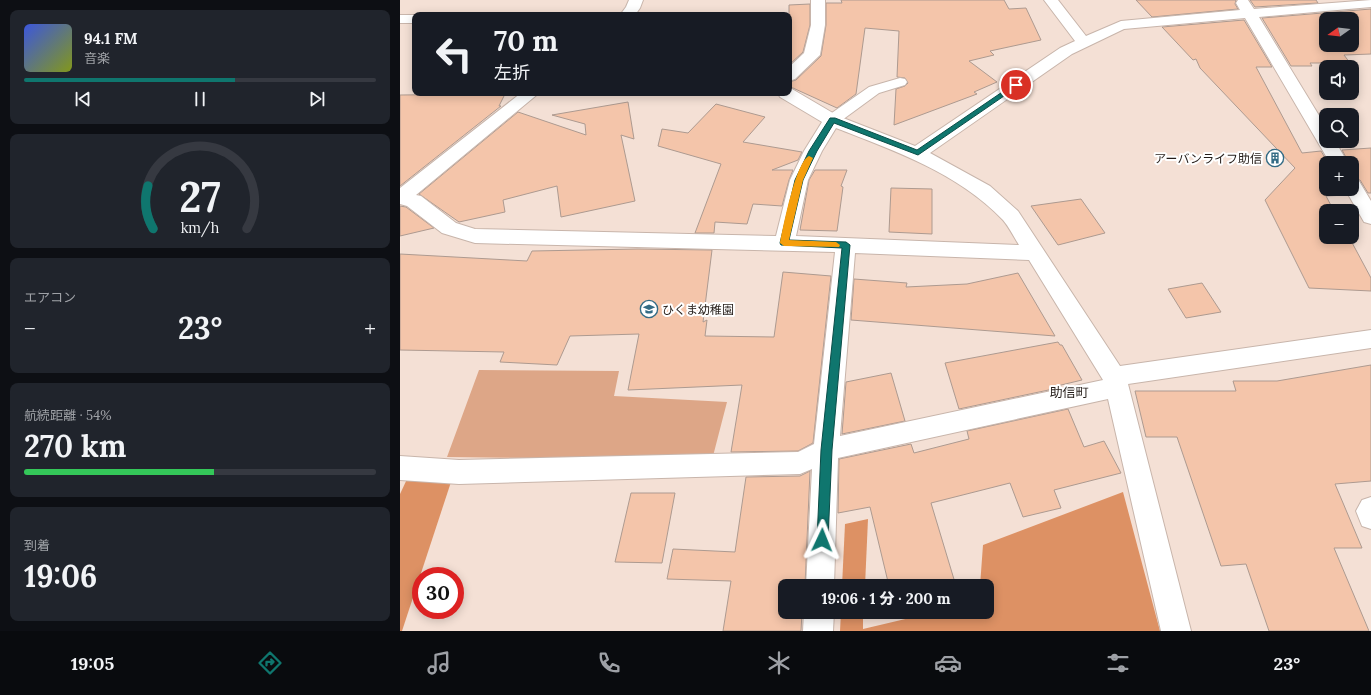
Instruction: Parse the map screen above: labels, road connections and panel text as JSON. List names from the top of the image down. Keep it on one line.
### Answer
{"districts":["助信町"],"places":{"building":["アーバンライフ助信"],"school or university":["ひくま幼稚園"]},"north":"left","page":{"map_buttons":["+","−"],"turn":["70 m","左折"],"song":["94.1 FM","音楽"],"tile":["エアコン",["航続距離 · 54%","270 km"],["到着","19:06"]],"heat":["−","23°","+"],"limit":"30","trip":"19:06 · 1 分 · 200 m","tabs":["19:05","23°"],"gauge":["27","km/h"]}}
